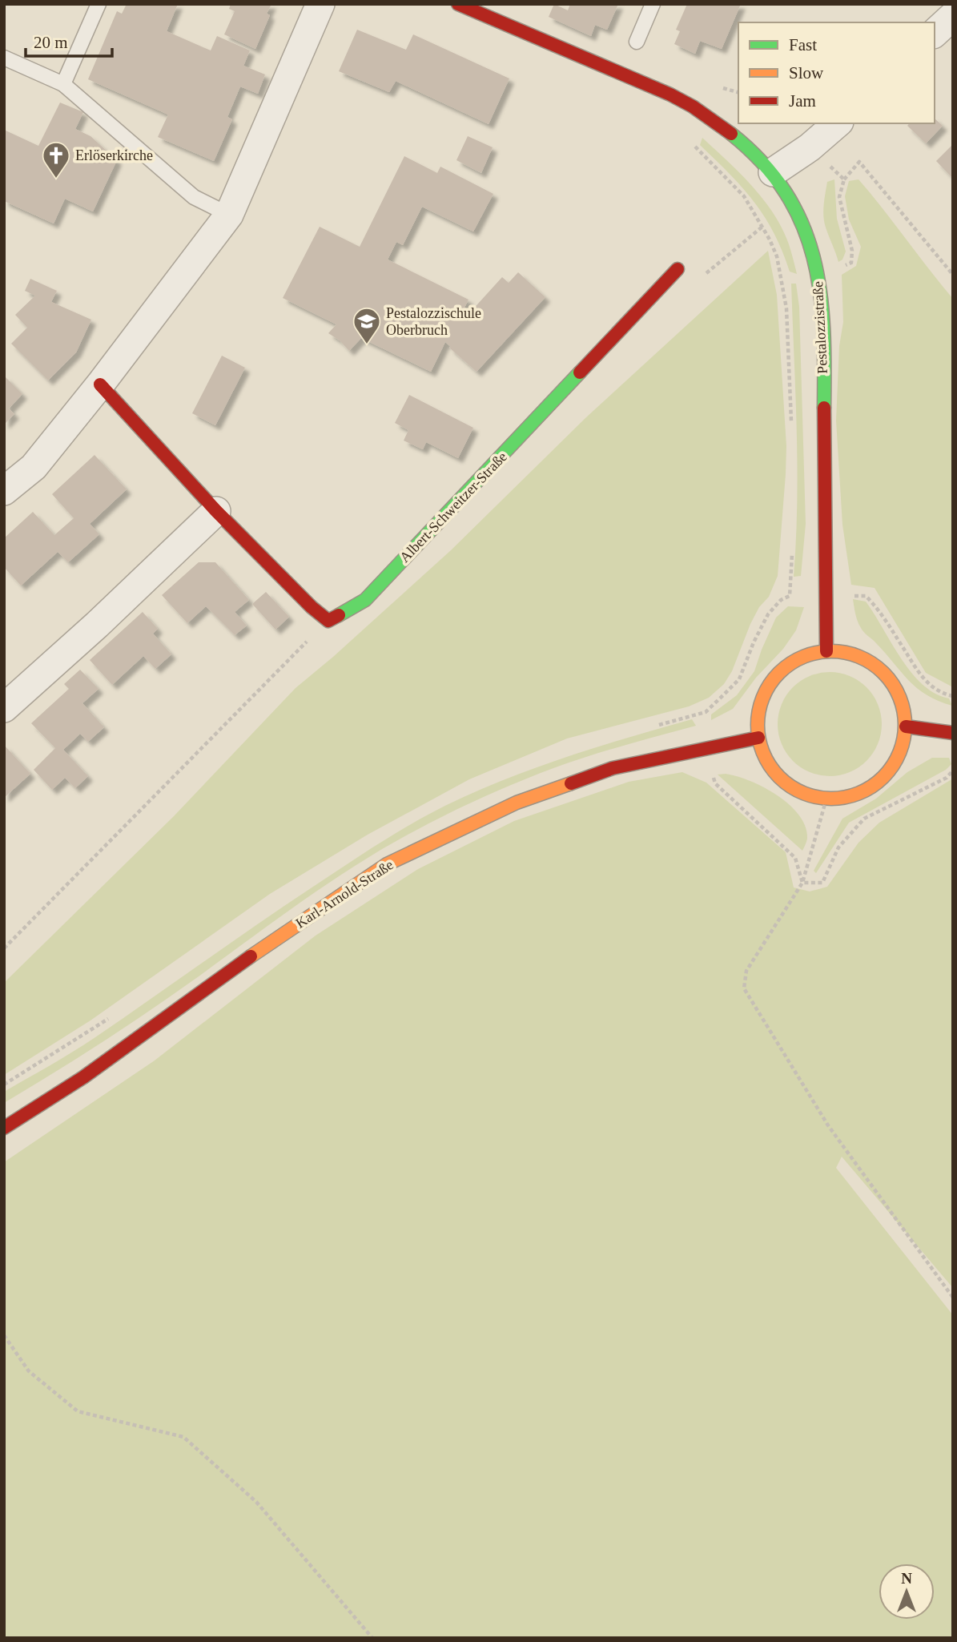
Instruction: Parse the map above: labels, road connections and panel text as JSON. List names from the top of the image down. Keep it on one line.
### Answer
{"streets":{"street":["Pestalozzistraße","Albert-Schweitzer-Straße","Karl-Arnold-Straße"]},"crossings":[["Pestalozzistraße","Karl-Arnold-Straße"]],"places":{"church":["Erlöserkirche"],"school or university":["Pestalozzischule Oberbruch"]},"legend":["Fast","Slow","Jam"],"scale_bar":"20 m","north":"top"}
